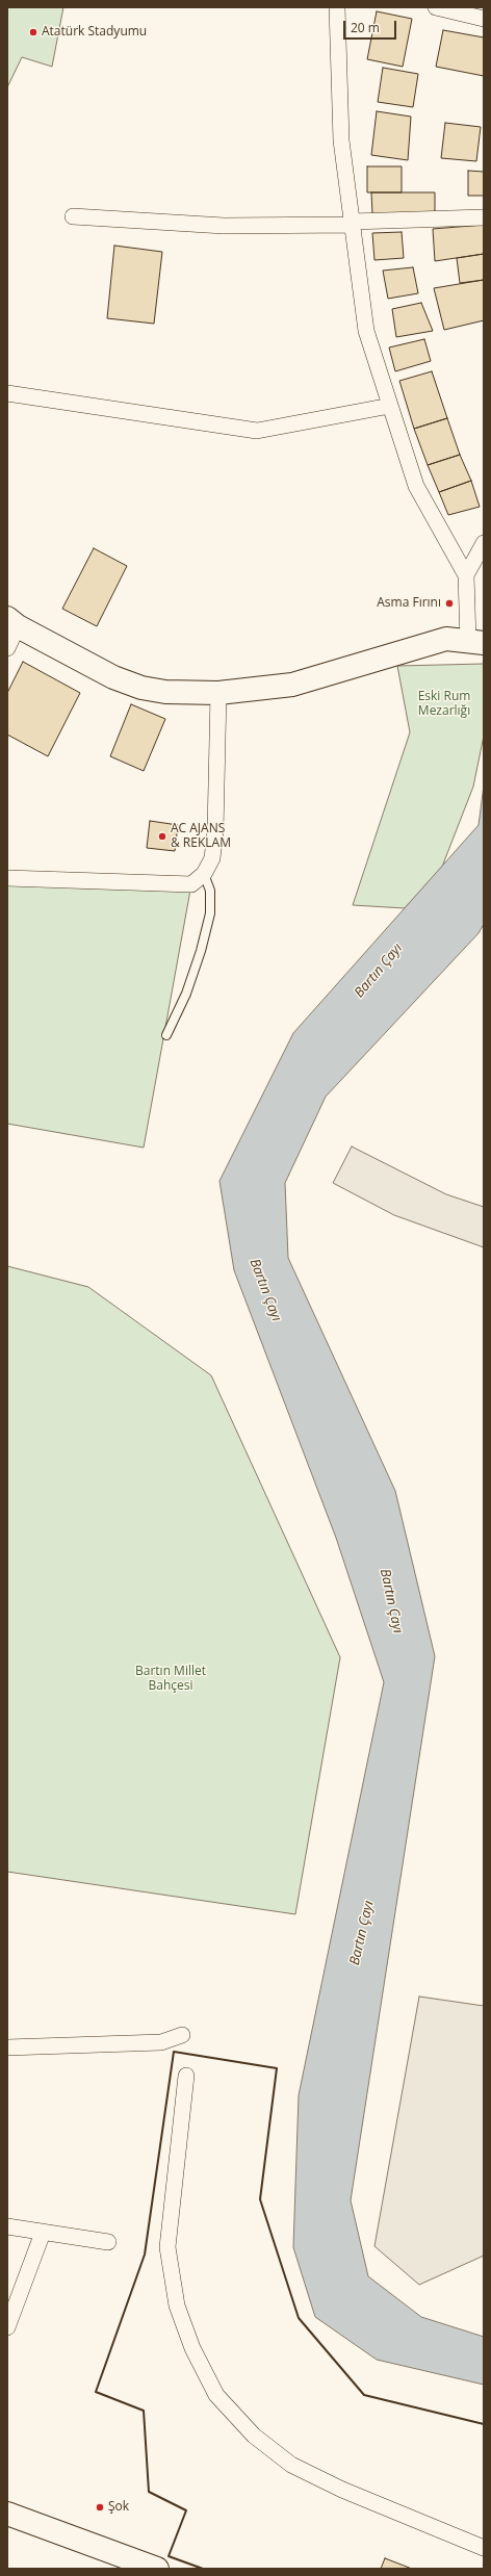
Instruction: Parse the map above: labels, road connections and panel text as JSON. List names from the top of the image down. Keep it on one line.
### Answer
{"water":["Bartın Çayı"],"parks":["Eski Rum Mezarlığı","Bartın Millet Bahçesi"],"places":["Atatürk Stadyumu","Asma Fırını","AC AJANS & REKLAM","Şok"],"scale_bar":"20 m"}
